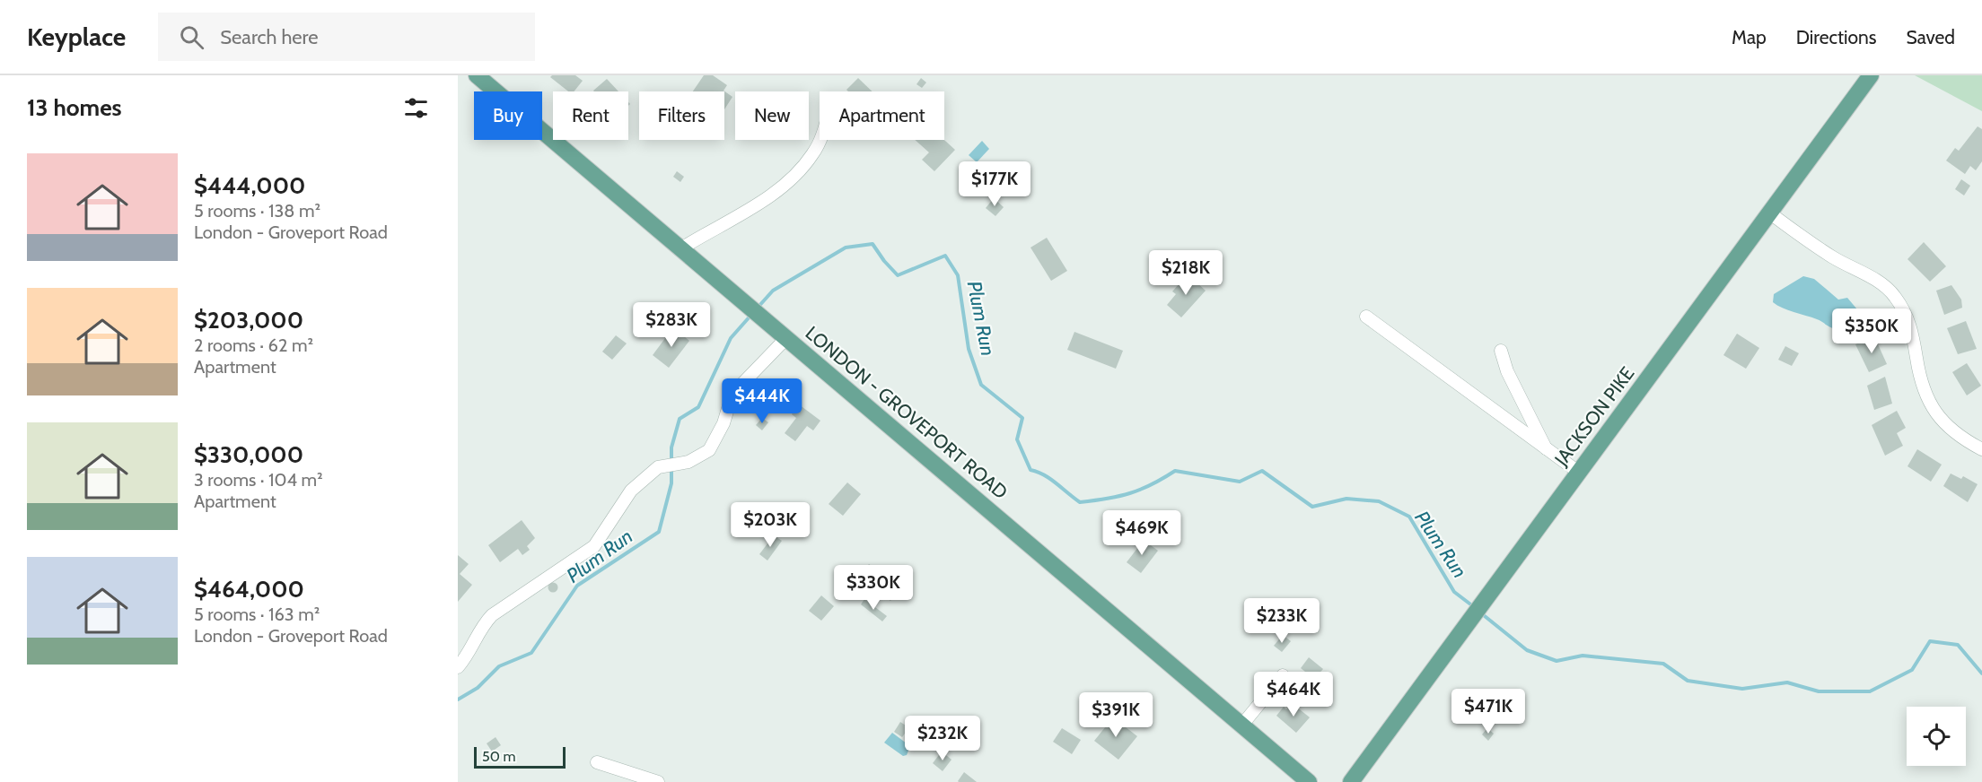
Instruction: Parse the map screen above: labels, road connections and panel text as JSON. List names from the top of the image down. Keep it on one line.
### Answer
{"streets":{"main road":["LONDON - GROVEPORT ROAD","JACKSON PIKE"]},"water":["Plum Run"],"scale_bar":"50 m","page":{"header":"Keyplace","search":"Search here","nav":["Map","Directions","Saved"],"heading":"13 homes","chip":["Buy","Rent","Filters","New","Apartment"],"list":[{"name":"$444,000","note":"5 rooms · 138 m² · London - Groveport Road"},{"name":"$203,000","note":"2 rooms · 62 m² · Apartment"},{"name":"$330,000","note":"3 rooms · 104 m² · Apartment"},{"name":"$464,000","note":"5 rooms · 163 m² · London - Groveport Road"}],"price":["$177K","$218K","$283K","$350K","$444K","$203K","$469K","$330K","$233K","$464K","$471K","$391K","$232K"],"scale":"50 m"}}
